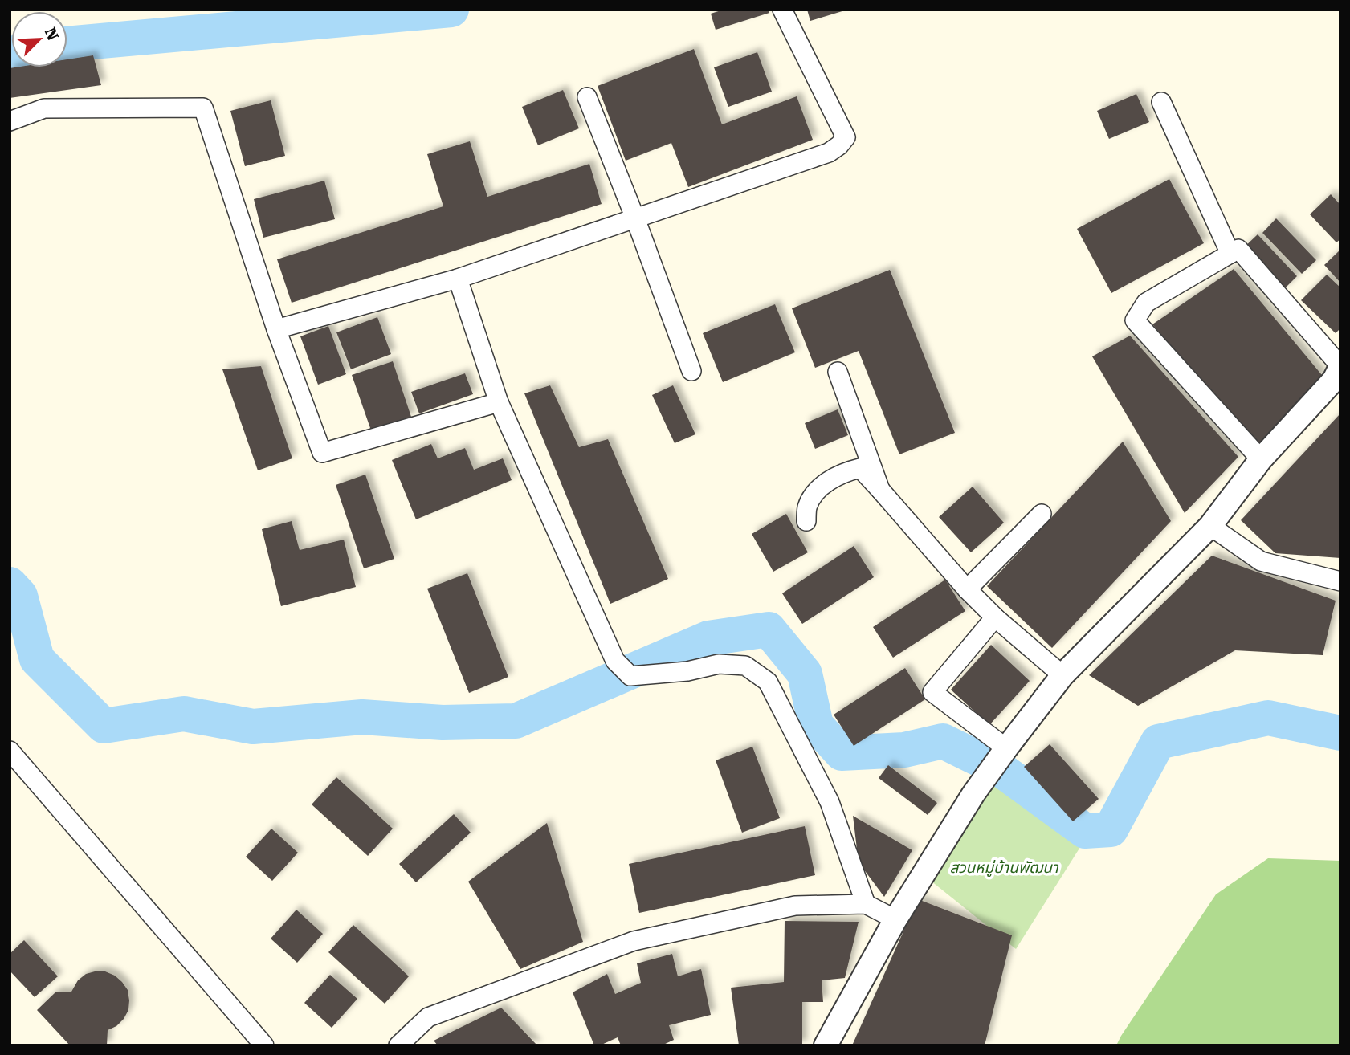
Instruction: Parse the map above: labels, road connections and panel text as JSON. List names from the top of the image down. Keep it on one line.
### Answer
{"parks":["สวนหมู่บ้านพัฒนา"],"north":"top right"}
